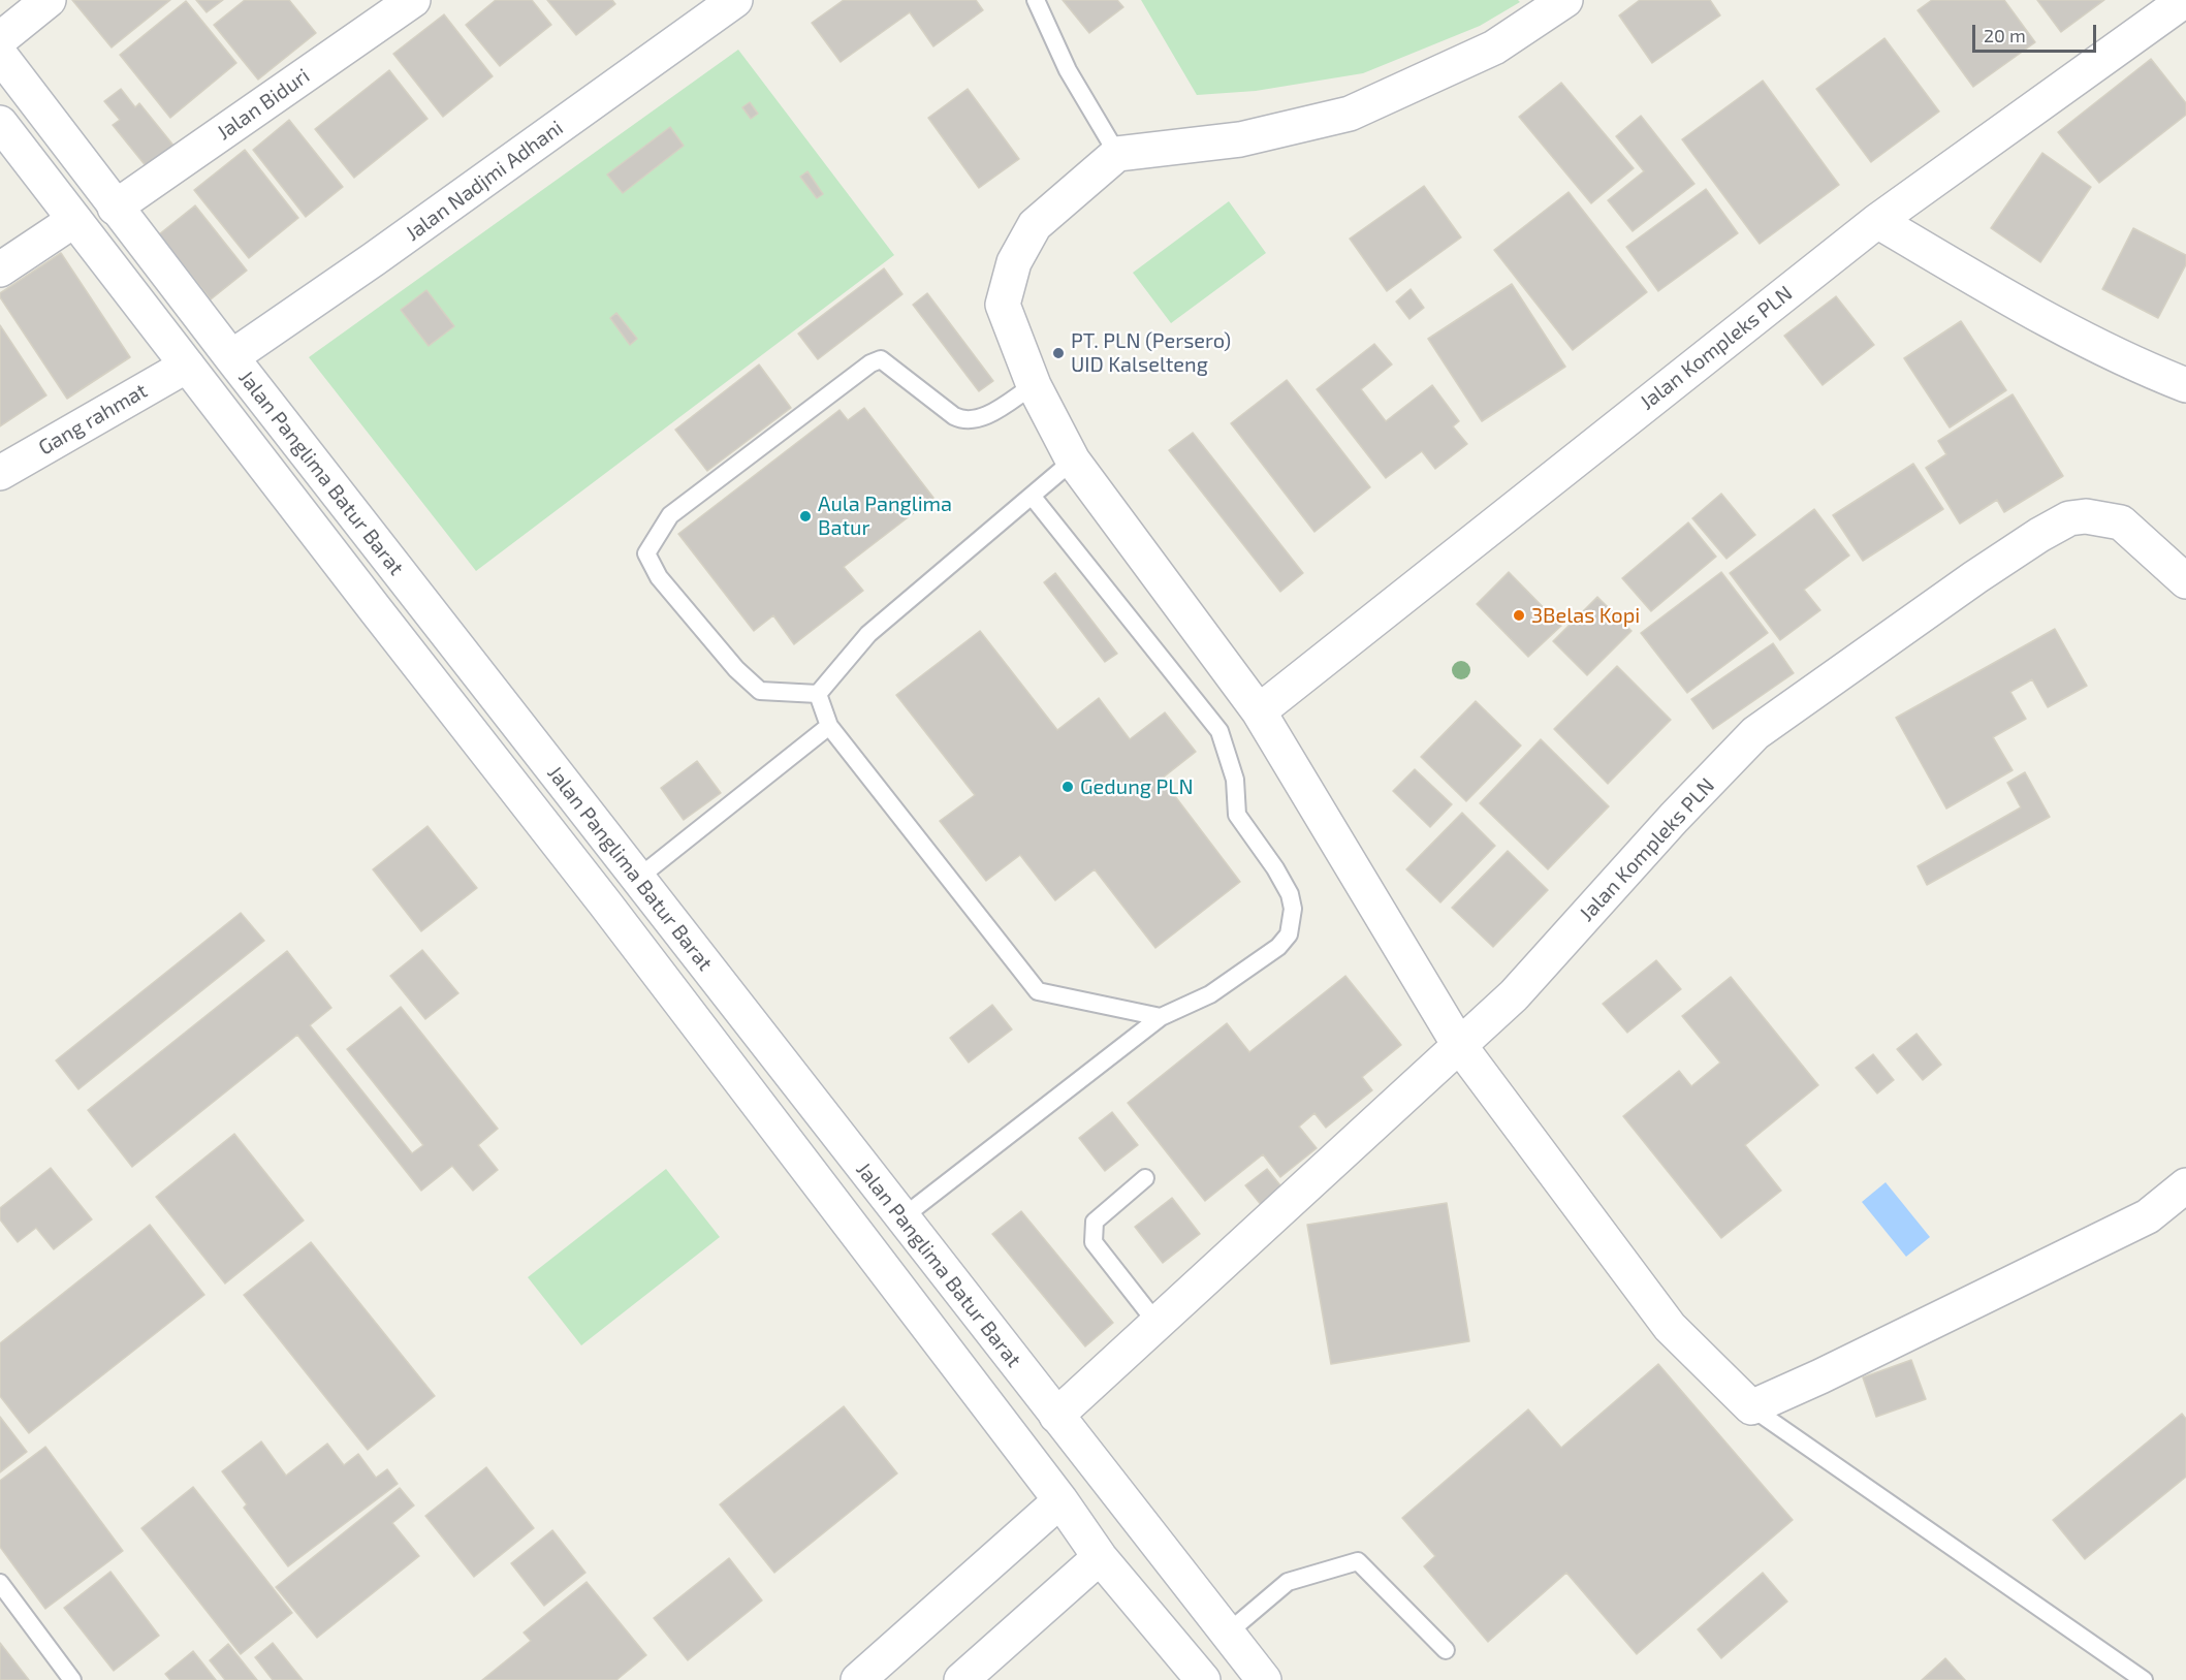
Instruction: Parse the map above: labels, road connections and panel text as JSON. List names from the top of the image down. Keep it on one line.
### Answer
{"streets":{"street":["Jalan Biduri","Jalan Nadjmi Adhani","Jalan Kompleks PLN","Gang rahmat","Jalan Panglima Batur Barat"]},"crossings":[["Jalan Biduri","Jalan Panglima Batur Barat"],["Jalan Nadjmi Adhani","Jalan Panglima Batur Barat"],["Jalan Kompleks PLN","Jalan Panglima Batur Barat"],["Gang rahmat","Jalan Panglima Batur Barat"]],"places":["PT. PLN (Persero) UID Kalselteng","Aula Panglima Batur","3Belas Kopi","Gedung PLN"],"scale_bar":"20 m"}
